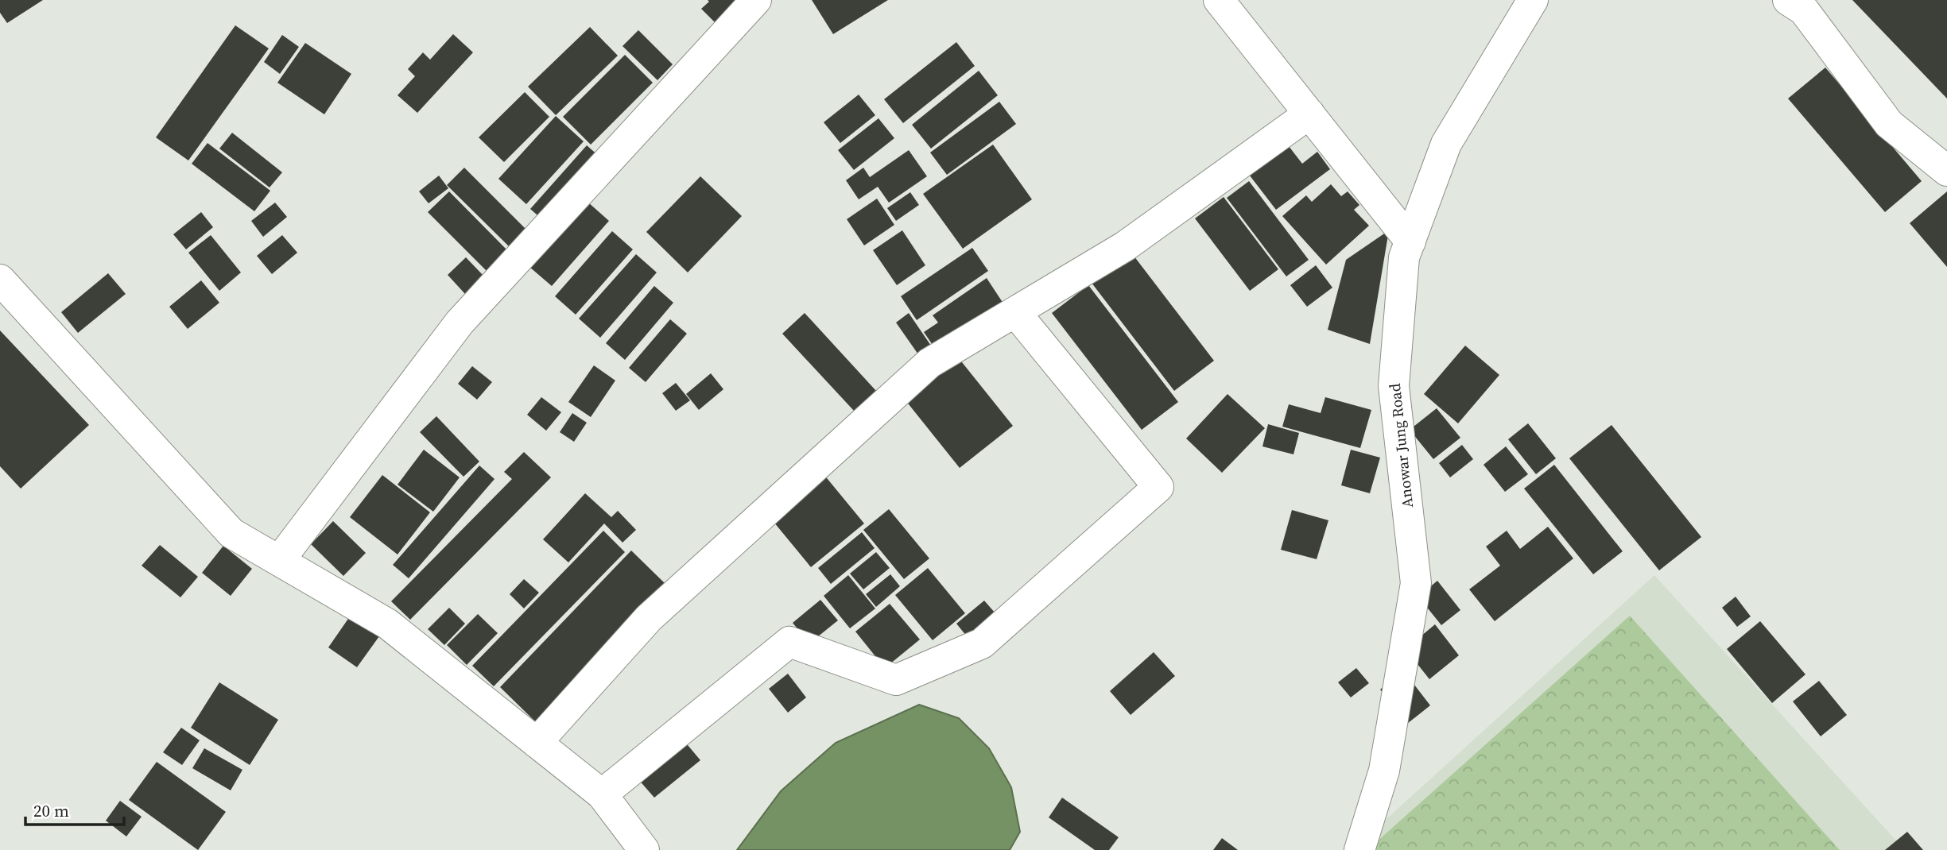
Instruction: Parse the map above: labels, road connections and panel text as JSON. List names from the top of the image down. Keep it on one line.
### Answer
{"streets":{"main road":["Anowar Jung Road"]},"scale_bar":"20 m"}
